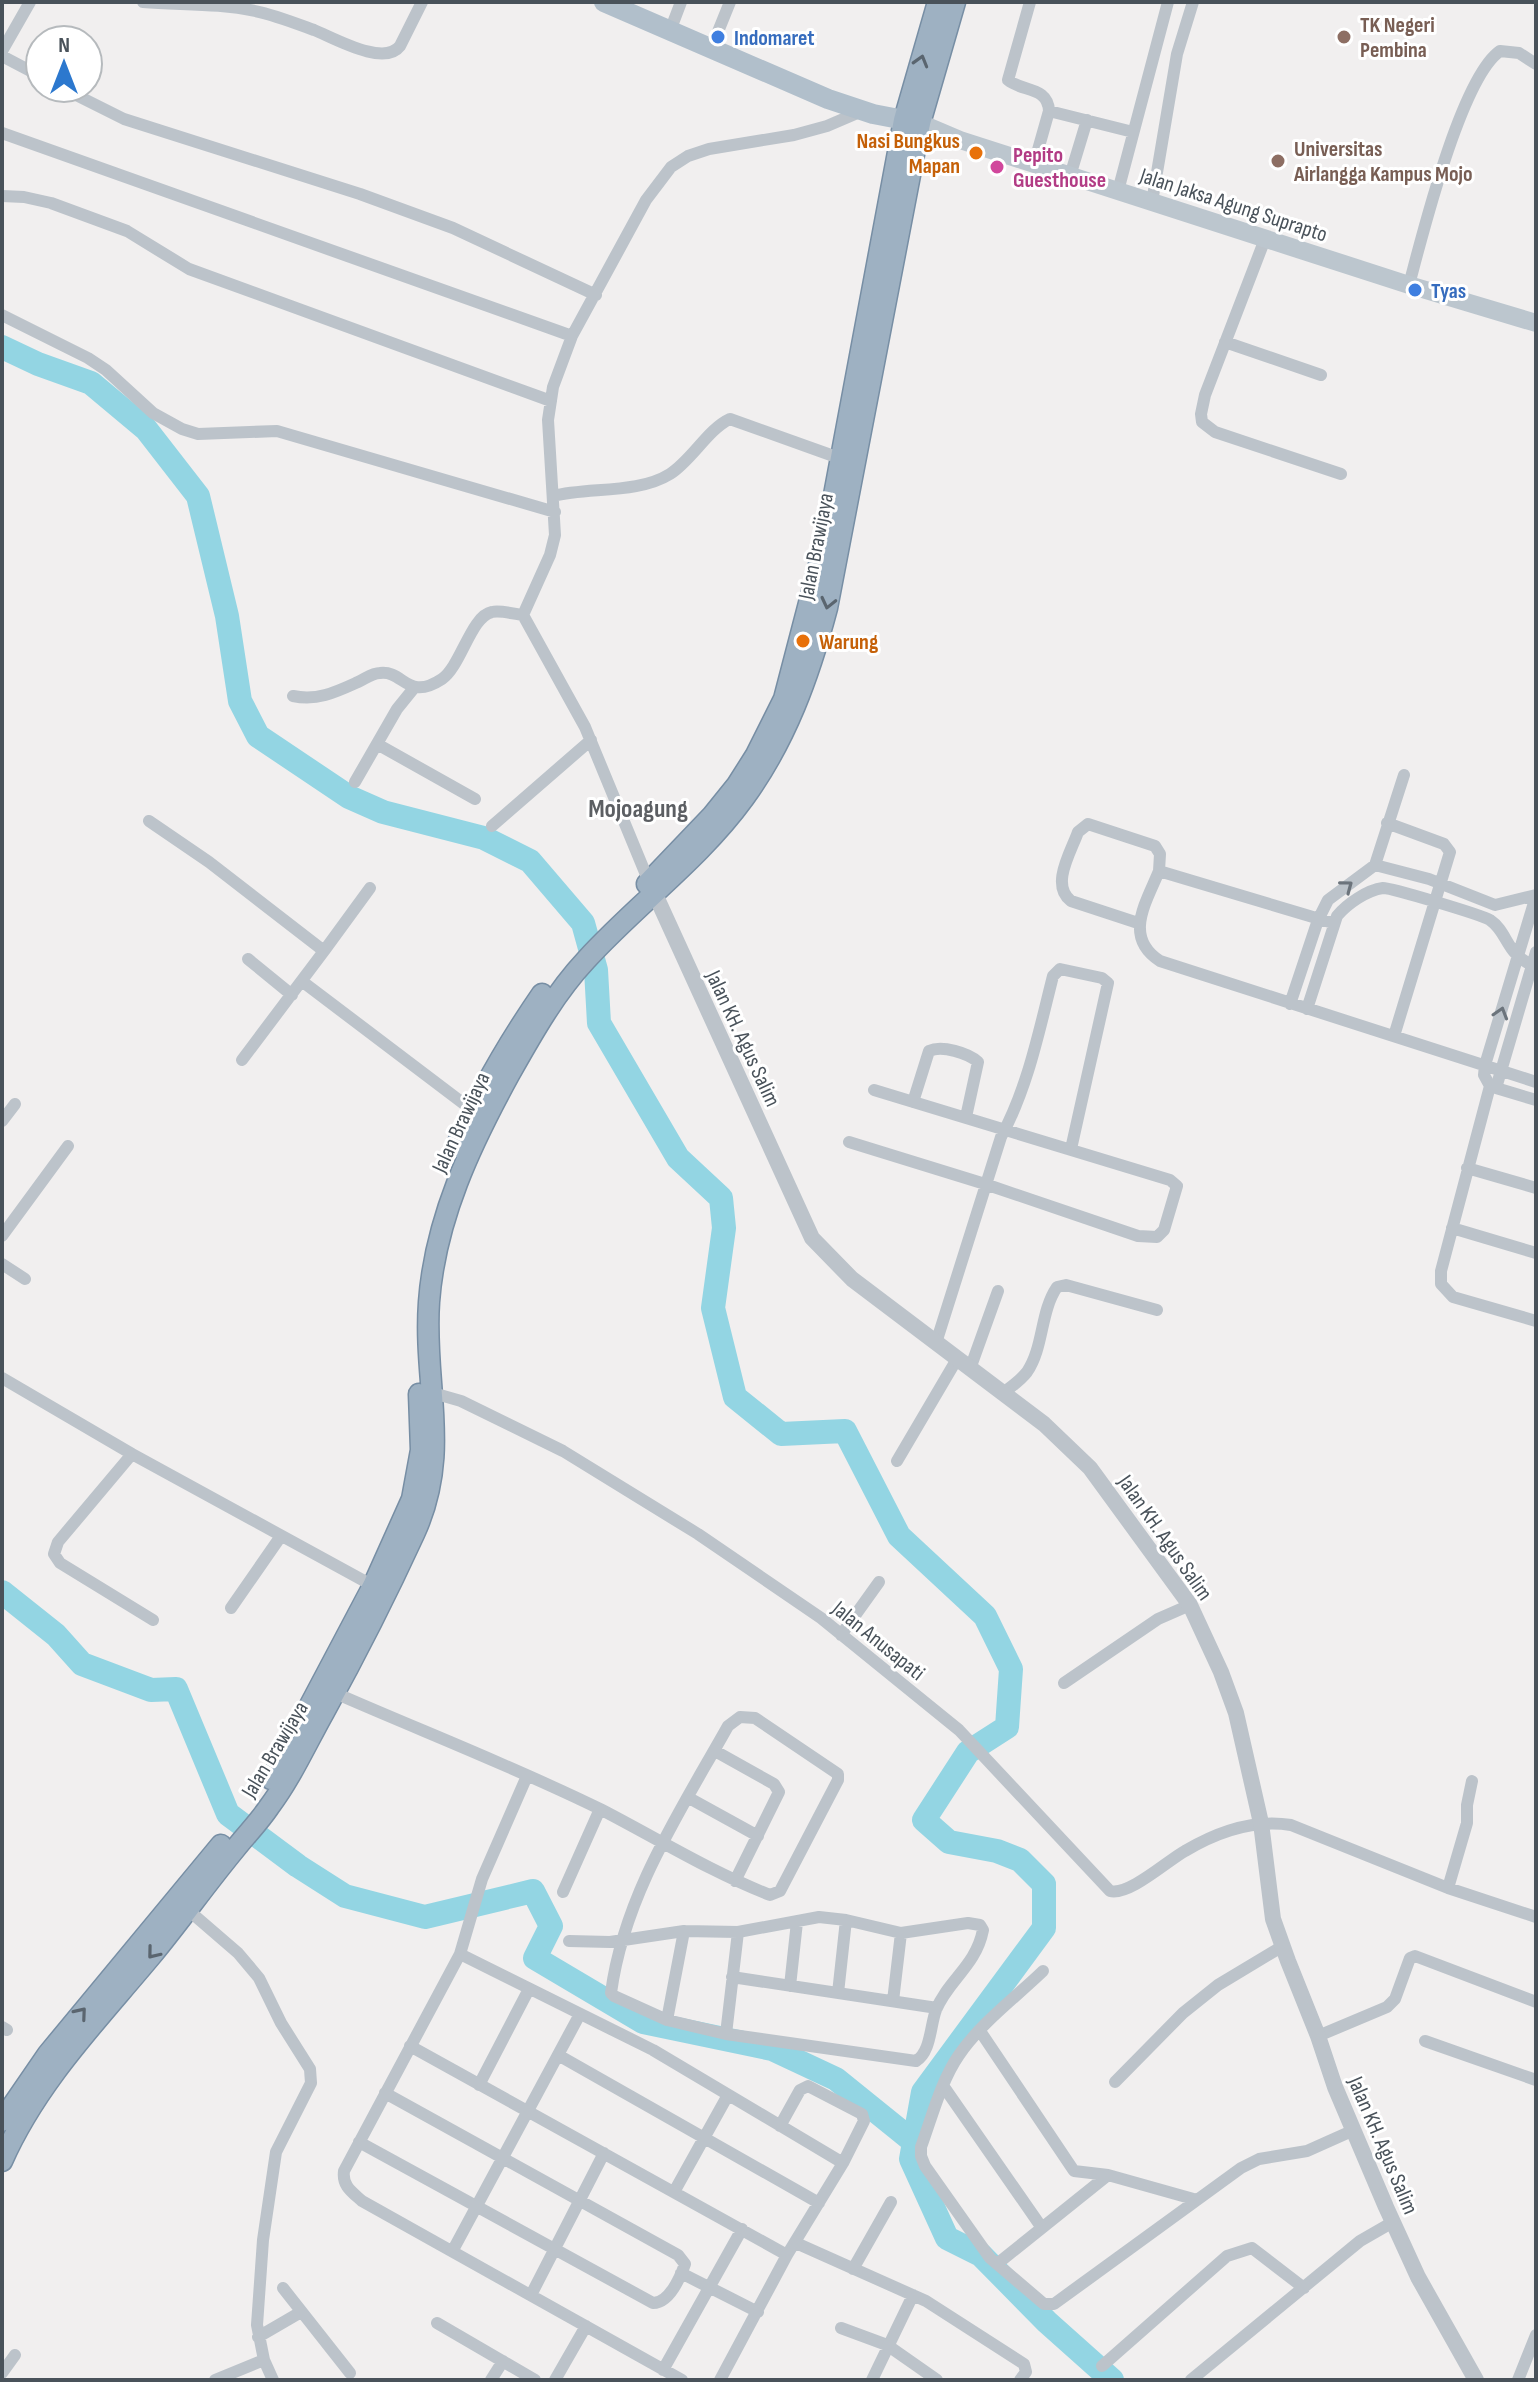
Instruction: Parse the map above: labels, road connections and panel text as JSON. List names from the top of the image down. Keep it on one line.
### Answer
{"streets":{"highway":["Jalan Brawijaya"],"main road":["Jalan Jaksa Agung Suprapto"],"street":["Jalan KH. Agus Salim","Jalan Anusapati"]},"crossings":[["Jalan Jaksa Agung Suprapto","Jalan Brawijaya"],["Jalan Brawijaya","Jalan KH. Agus Salim"],["Jalan Brawijaya","Jalan Anusapati"],["Jalan KH. Agus Salim","Jalan Anusapati"]],"districts":["Mojoagung"],"places":["Indomaret","TK Negeri Pembina","Nasi Bungkus Mapan","Universitas Airlangga Kampus Mojo","Pepito Guesthouse","Tyas","Warung"],"north":"top"}
